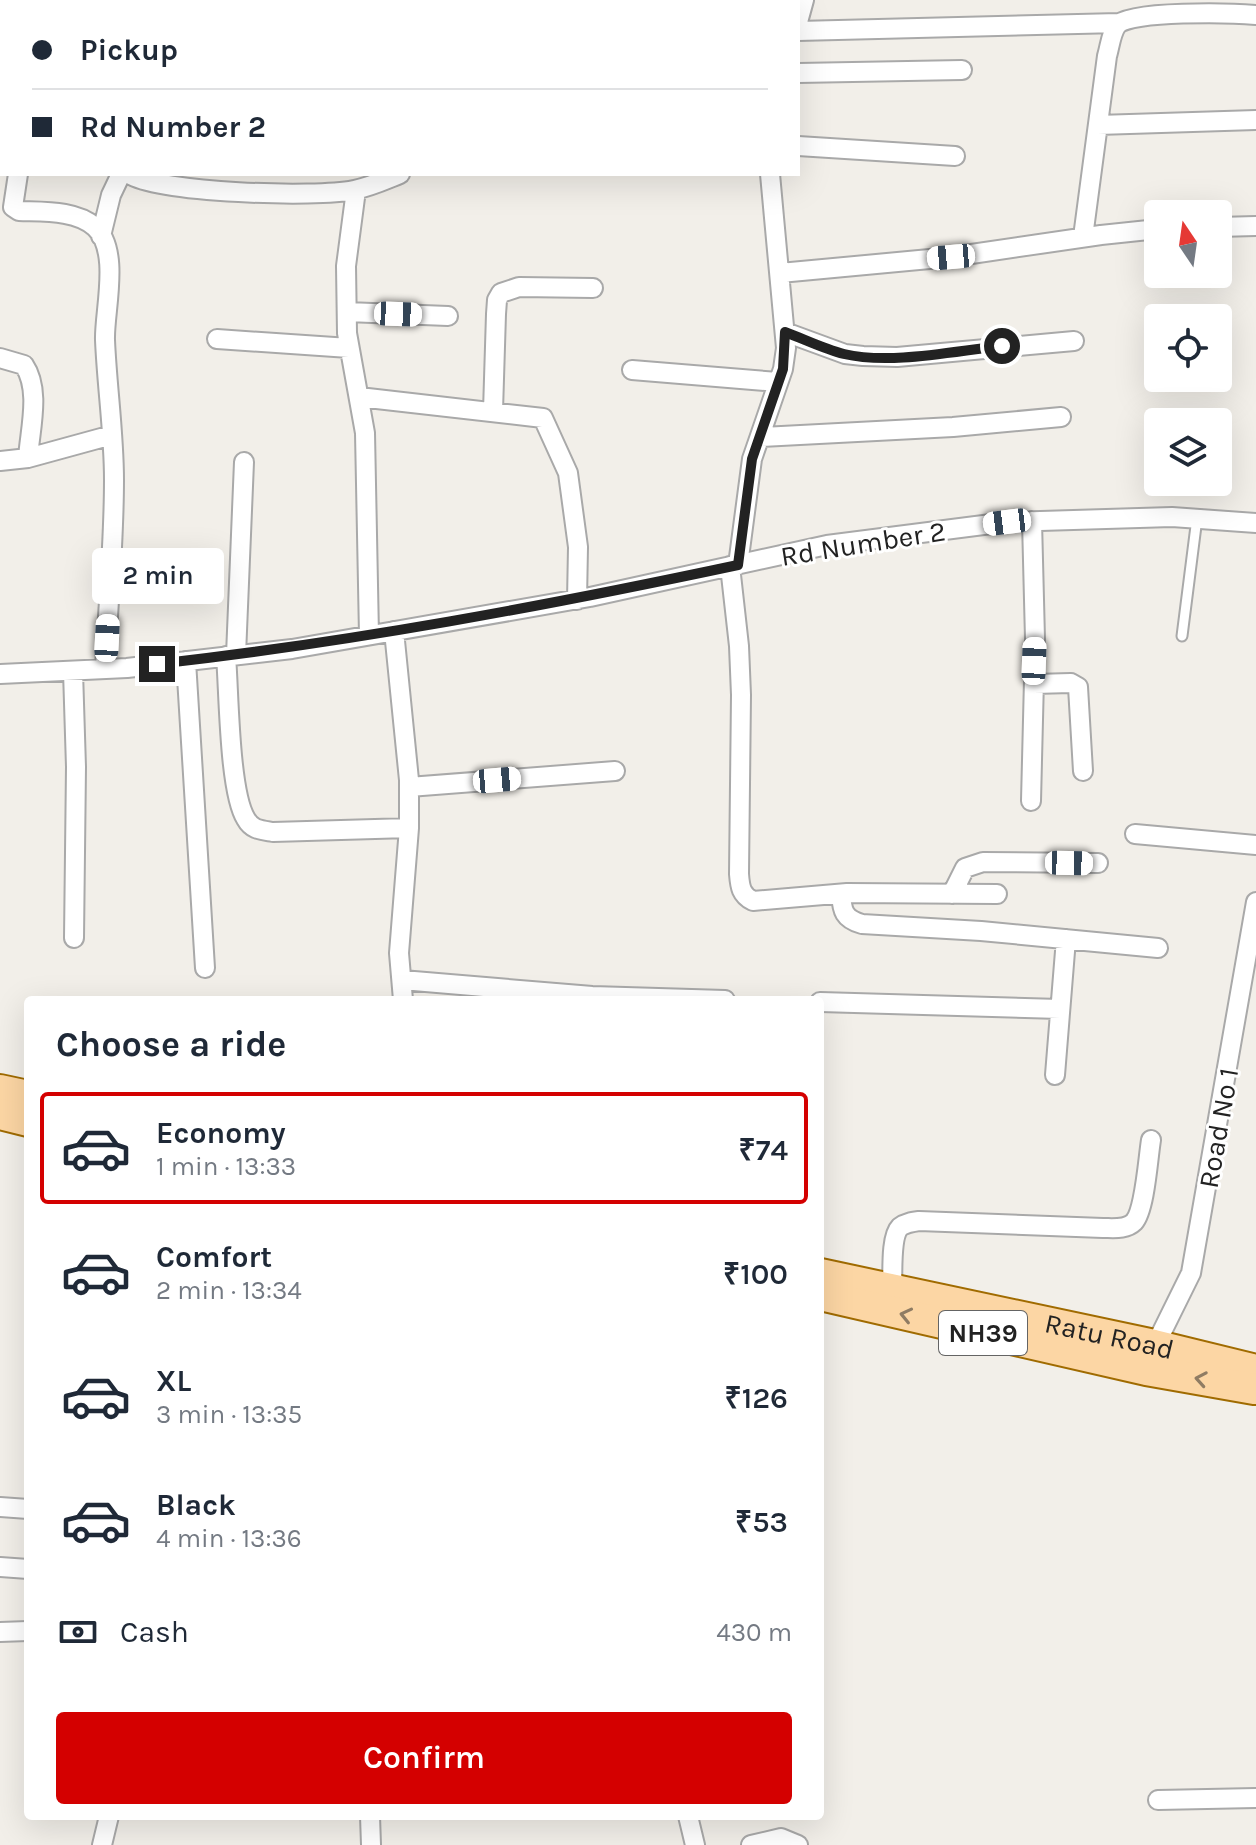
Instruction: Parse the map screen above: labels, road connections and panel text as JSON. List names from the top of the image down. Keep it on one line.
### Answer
{"streets":{"main road":["NH39","Ratu Road"],"street":["Rd Number 2","Road No 1"]},"crossings":[["Road No 1","Ratu Road"]],"north":"top","page":{"banner":["Pickup","Rd Number 2"],"bubble":"2 min","heading":"Choose a ride","list":[{"name":"Economy","note":"1 min · 13:33","value":"₹74"},{"name":"Comfort","note":"2 min · 13:34","value":"₹100"},{"name":"XL","note":"3 min · 13:35","value":"₹126"},{"name":"Black","note":"4 min · 13:36","value":"₹53"}],"pay":["Cash","430 m"],"buttons":"Confirm"}}
